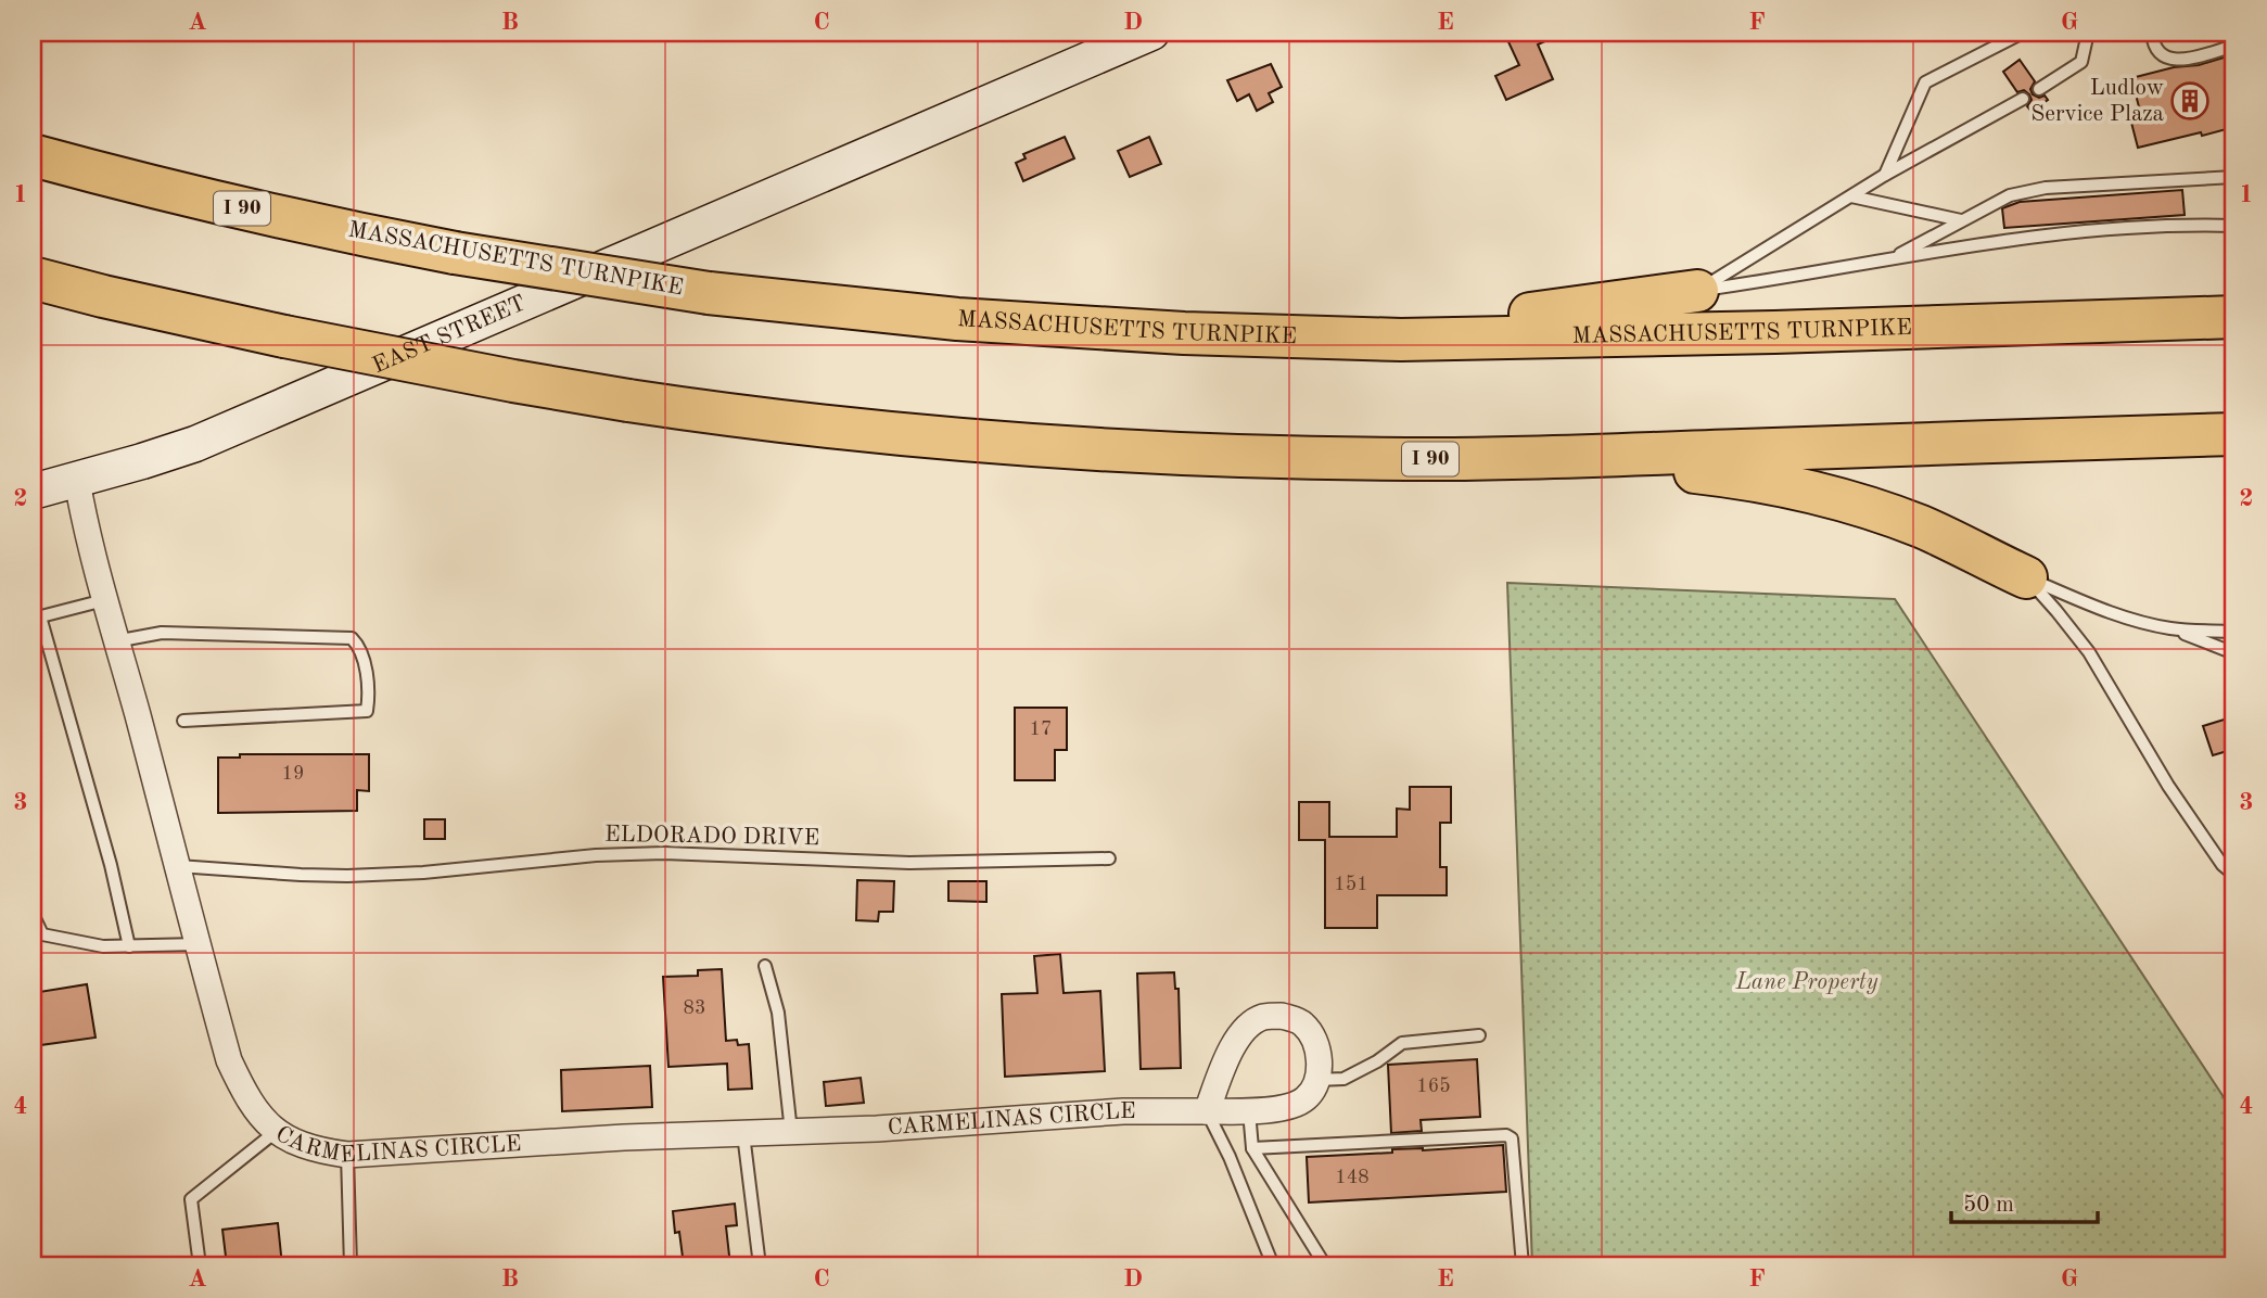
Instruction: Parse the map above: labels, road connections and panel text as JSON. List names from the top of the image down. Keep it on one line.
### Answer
{"streets":{"highway":["I 90","MASSACHUSETTS TURNPIKE"],"main road":["EAST STREET"],"street":["CARMELINAS CIRCLE"],"lane":["ELDORADO DRIVE"]},"crossings":[["EAST STREET","CARMELINAS CIRCLE"],["ELDORADO DRIVE","CARMELINAS CIRCLE"]],"parks":["Lane Property"],"places":{"building":["Ludlow Service Plaza"]},"house_numbers":["17","19","151","83","165","148"],"scale_bar":"50 m","grid":{"columns":["A","B","C","D","E","F","G"],"rows":["1","2","3","4"]}}
